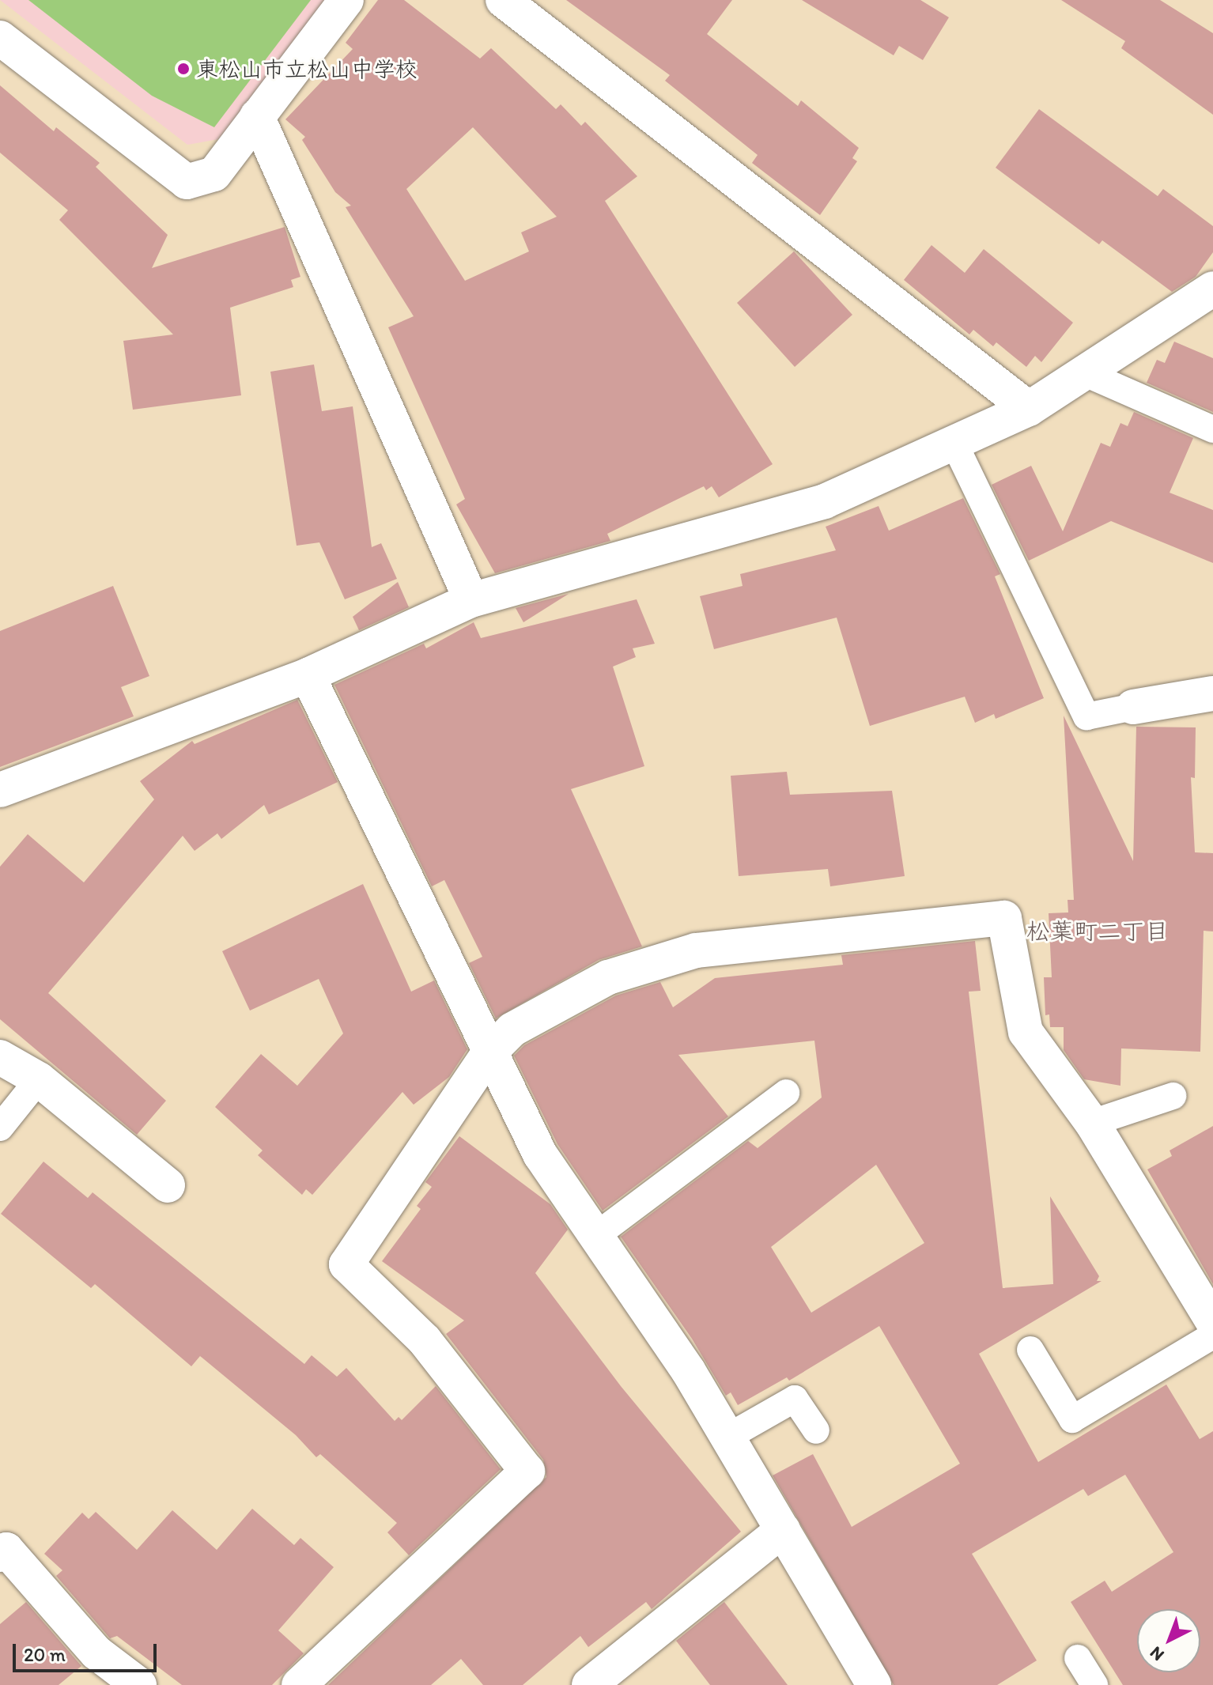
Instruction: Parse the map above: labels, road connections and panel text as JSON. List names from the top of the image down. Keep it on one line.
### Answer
{"districts":["松葉町二丁目"],"places":["東松山市立松山中学校"],"scale_bar":"20 m","north":"bottom left"}
